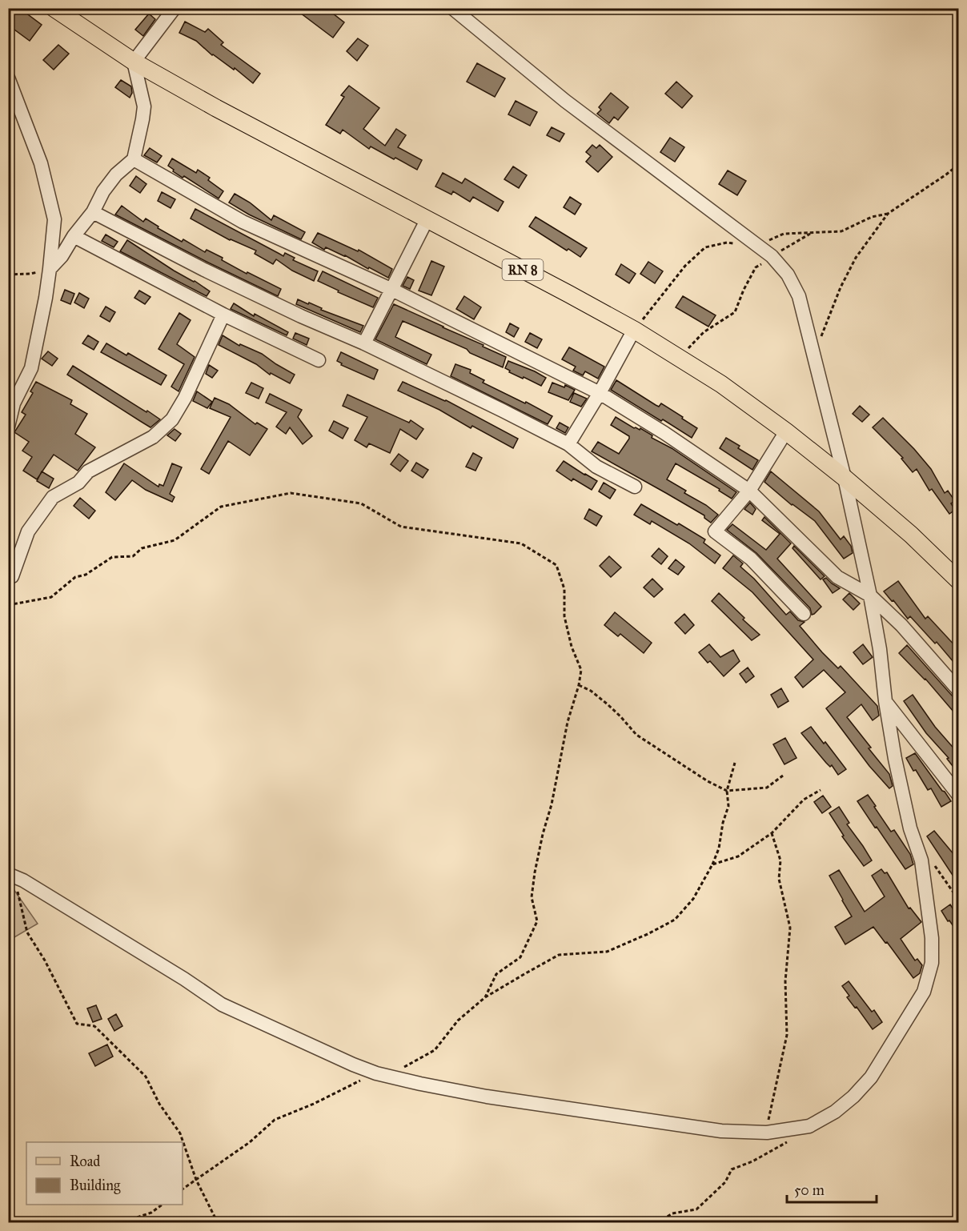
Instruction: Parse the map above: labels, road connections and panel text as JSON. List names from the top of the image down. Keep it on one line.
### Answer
{"streets":{"main road":["RN 8"]},"legend":["Road","Building"],"scale_bar":"50 m"}
